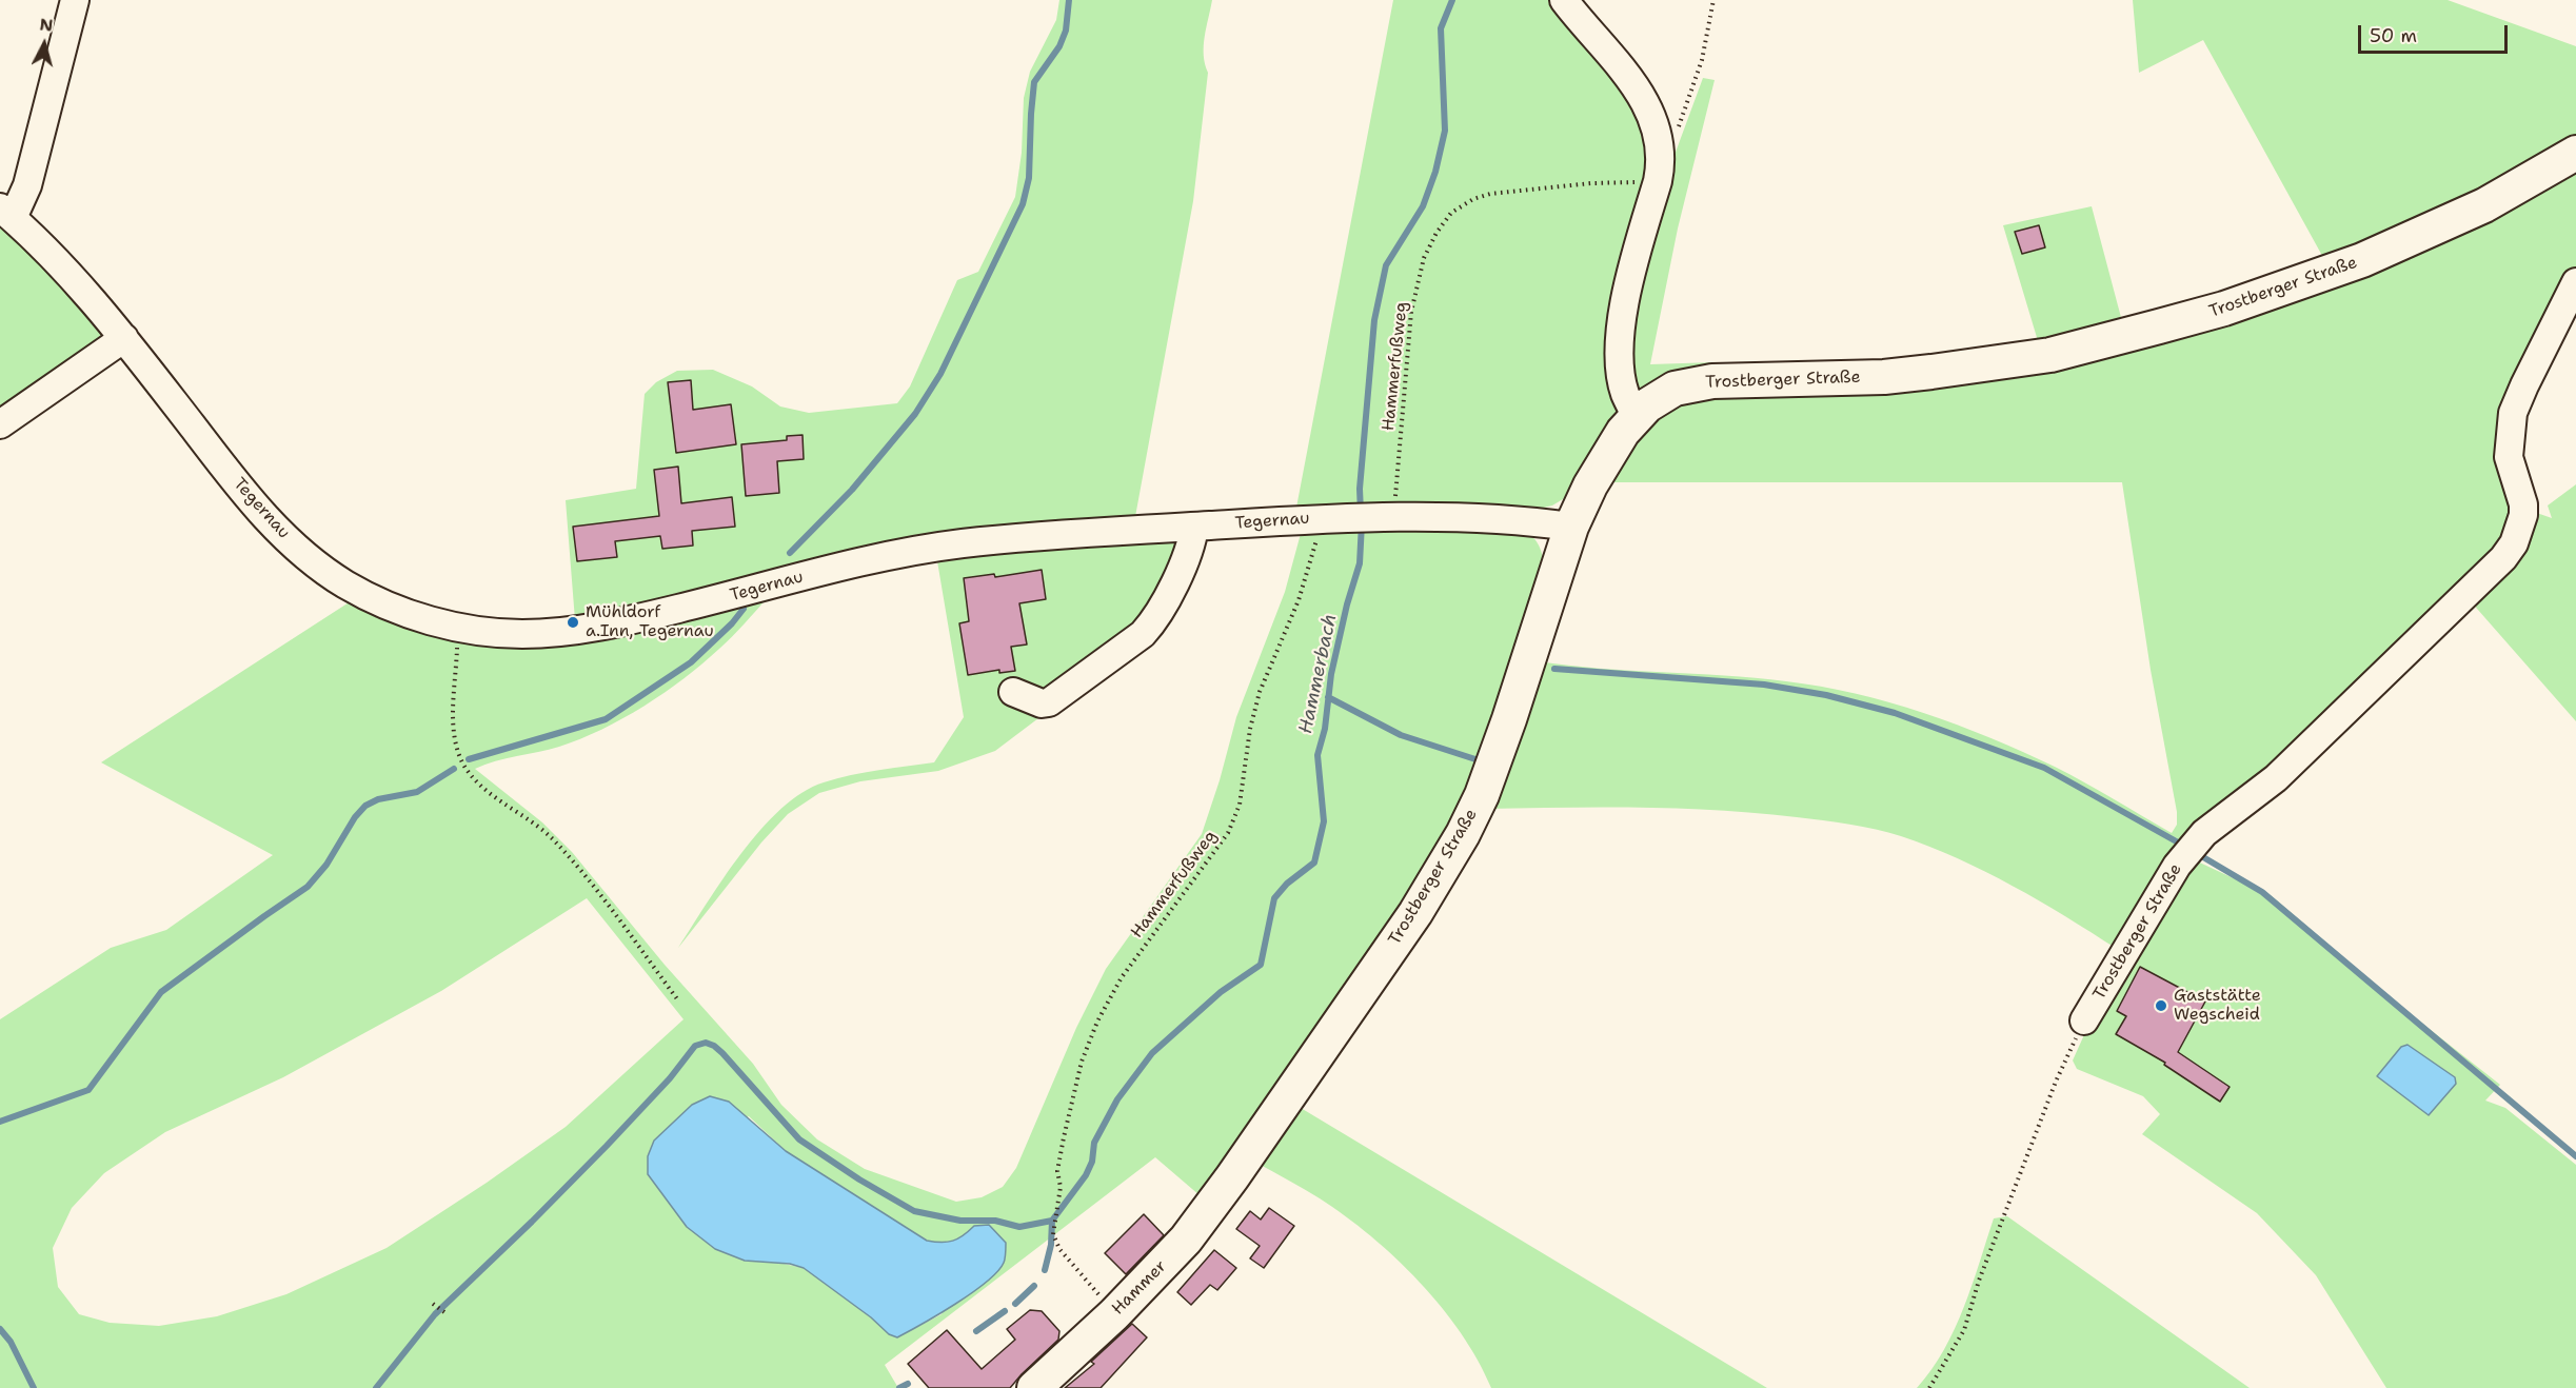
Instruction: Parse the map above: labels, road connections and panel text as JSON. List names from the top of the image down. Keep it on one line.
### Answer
{"streets":{"main road":["Trostberger Straße","Hammer"],"street":["Tegernau"],"path":["Hammerfußweg"]},"crossings":[["Trostberger Straße","Tegernau"],["Trostberger Straße","Hammer"],["Hammerfußweg","Tegernau"],["Hammerfußweg","Hammer"]],"water":["Hammerbach"],"places":["Mühldorf a.Inn, Tegernau","Gaststätte Wegscheid"],"scale_bar":"50 m","north":"top"}
